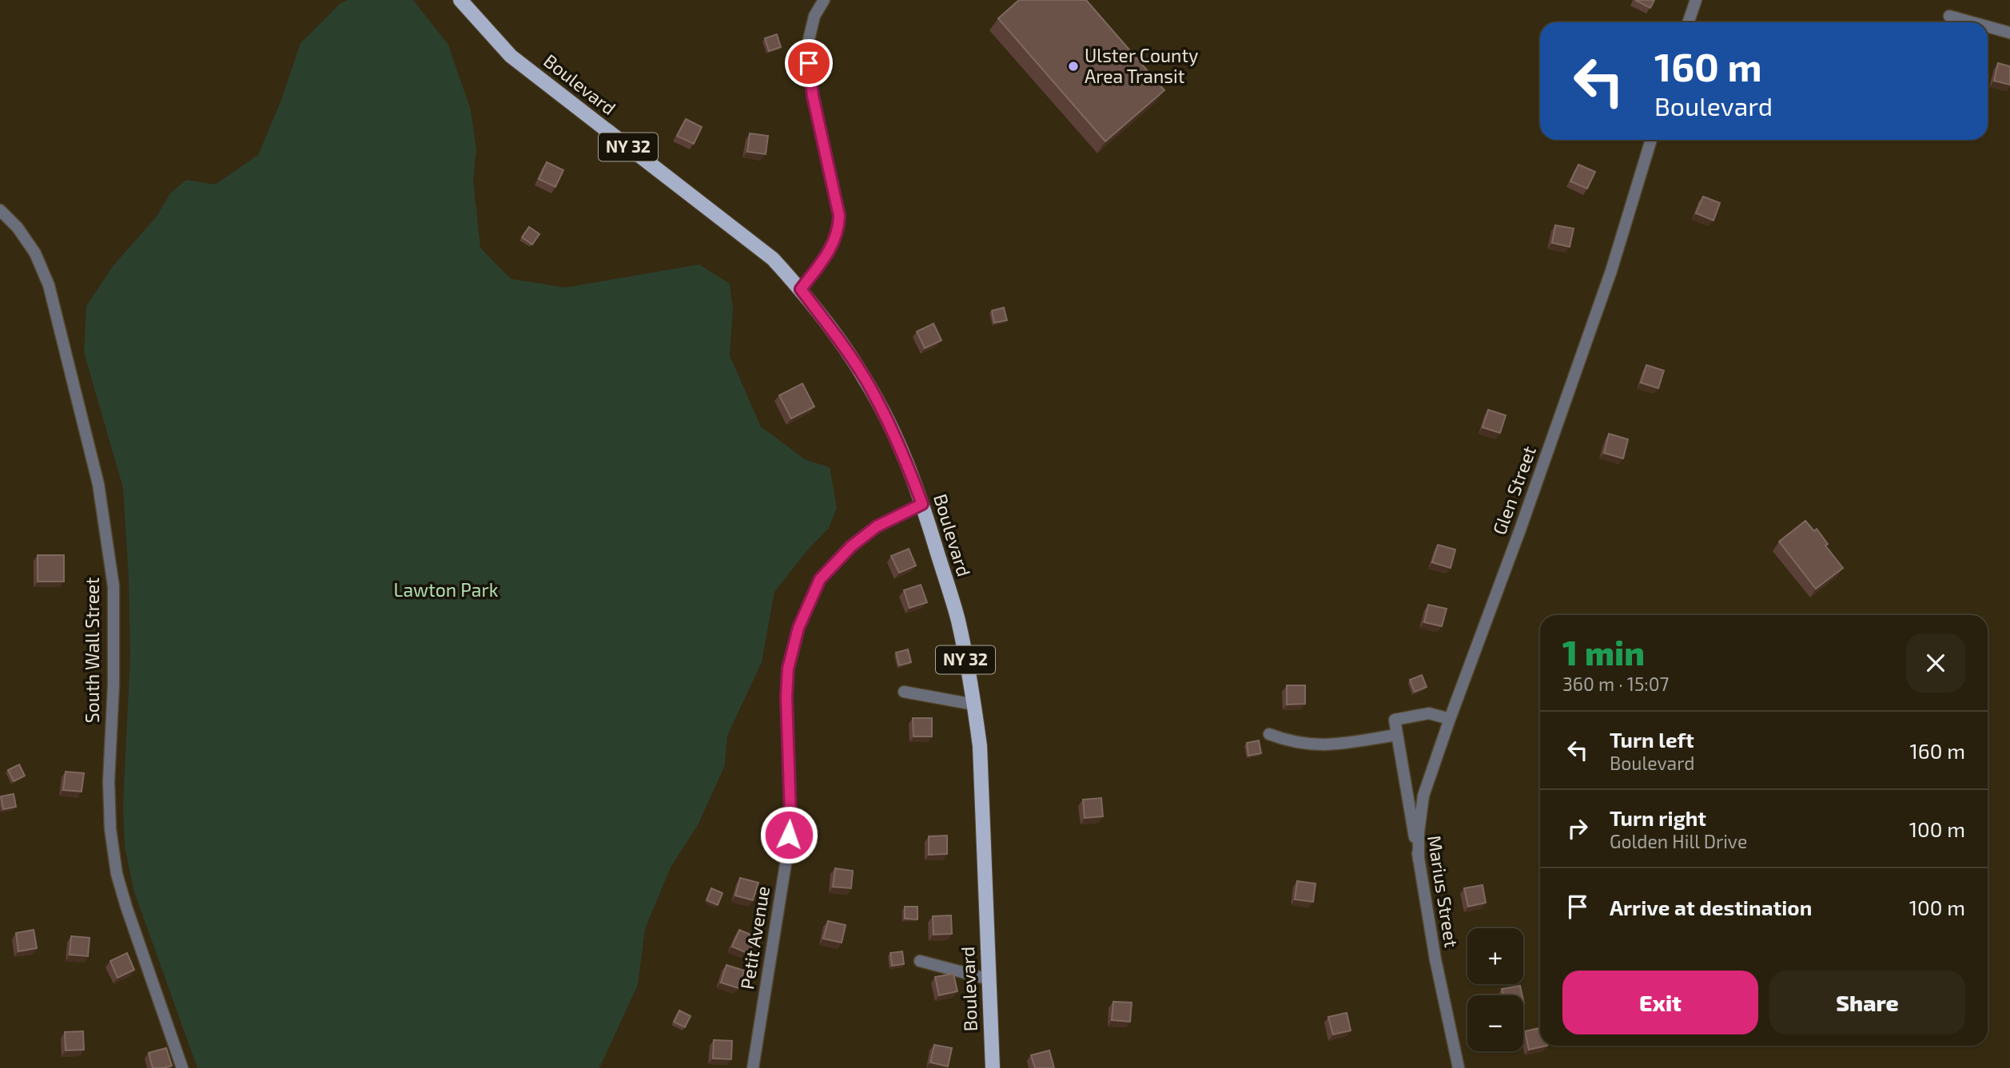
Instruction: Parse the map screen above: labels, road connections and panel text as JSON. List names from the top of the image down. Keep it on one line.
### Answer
{"streets":{"main road":["Boulevard","NY 32"],"street":["Glen Street","South Wall Street","Marius Street","Petit Avenue"]},"crossings":[["Boulevard","Petit Avenue"],["Glen Street","Marius Street"]],"parks":["Lawton Park"],"places":["Ulster County Area Transit"],"page":{"turn":["160 m","Boulevard"],"heading":["1 min","360 m · 15:07"],"list":[{"name":"Turn left","note":"Boulevard","value":"160 m"},{"name":"Turn right","note":"Golden Hill Drive","value":"100 m"},{"name":"Arrive at destination","value":"100 m"}],"map_buttons":["+","−"],"buttons":["Exit","Share"]}}
